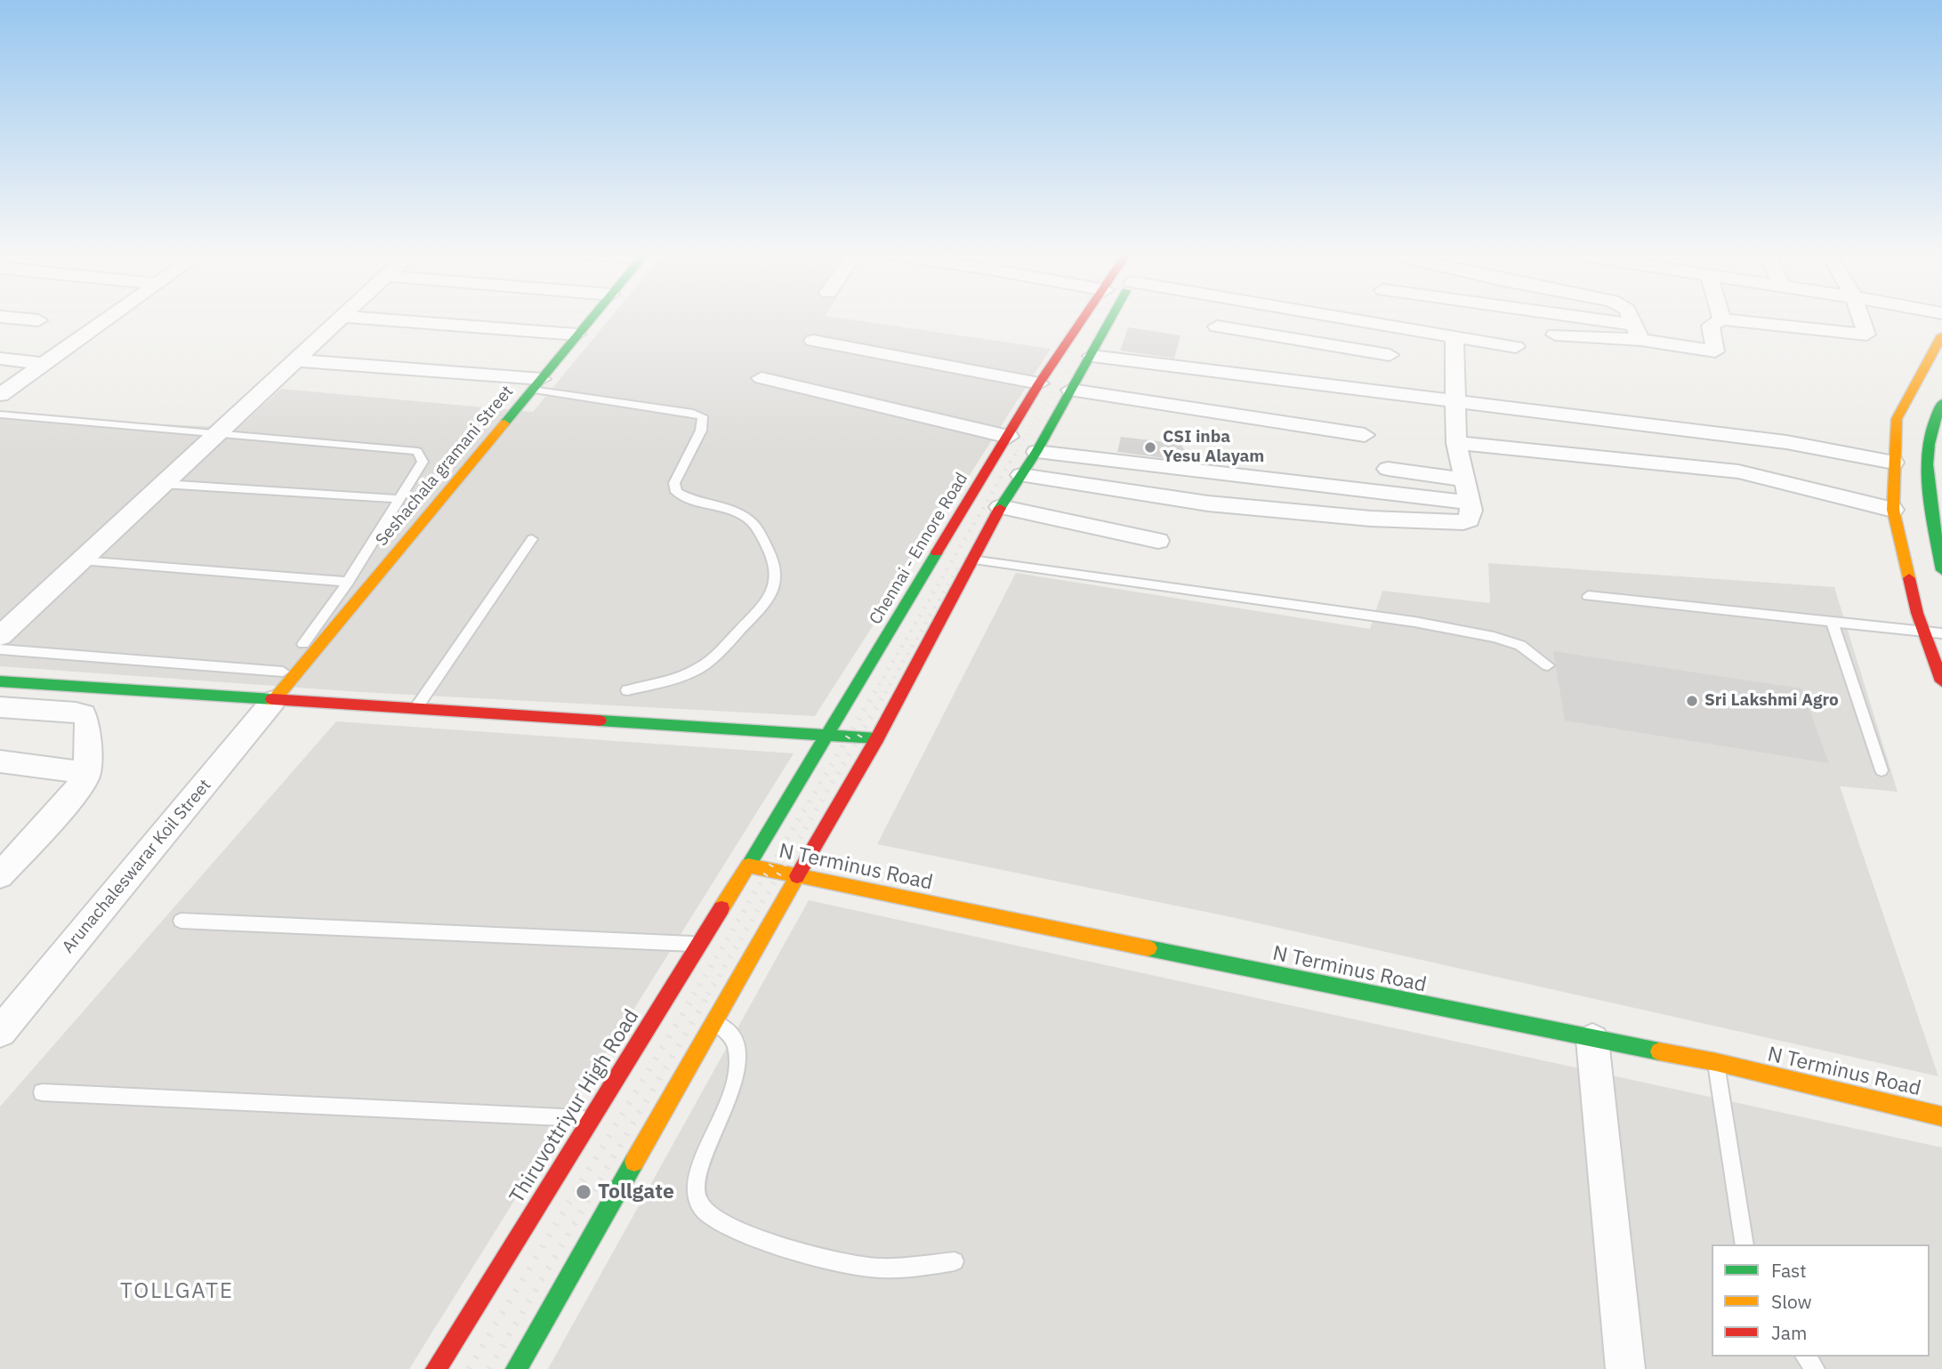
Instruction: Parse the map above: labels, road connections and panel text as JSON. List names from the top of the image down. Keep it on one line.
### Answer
{"streets":{"main road":["Seshachala gramani Street","Chennai - Ennore Road","N Terminus Road","Thiruvottriyur High Road"],"street":["Arunachaleswarar Koil Street"]},"crossings":[["Seshachala gramani Street","Arunachaleswarar Koil Street"],["Chennai - Ennore Road","N Terminus Road"],["Chennai - Ennore Road","Thiruvottriyur High Road"],["N Terminus Road","Thiruvottriyur High Road"]],"districts":["TOLLGATE"],"places":["CSI inba Yesu Alayam","Sri Lakshmi Agro","Tollgate"],"legend":["Fast","Slow","Jam"]}
